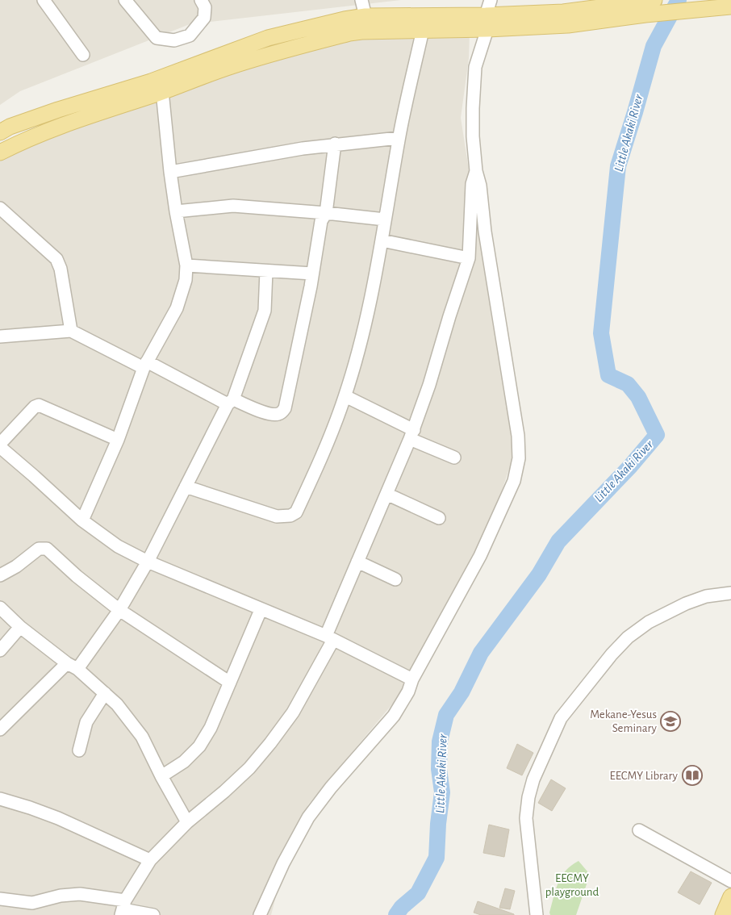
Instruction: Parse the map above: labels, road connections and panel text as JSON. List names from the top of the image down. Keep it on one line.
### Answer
{"water":["Little Akaki River"],"parks":["EECMY playground"],"places":{"school or university":["Mekane-Yesus Seminary"],"library":["EECMY Library"]}}
